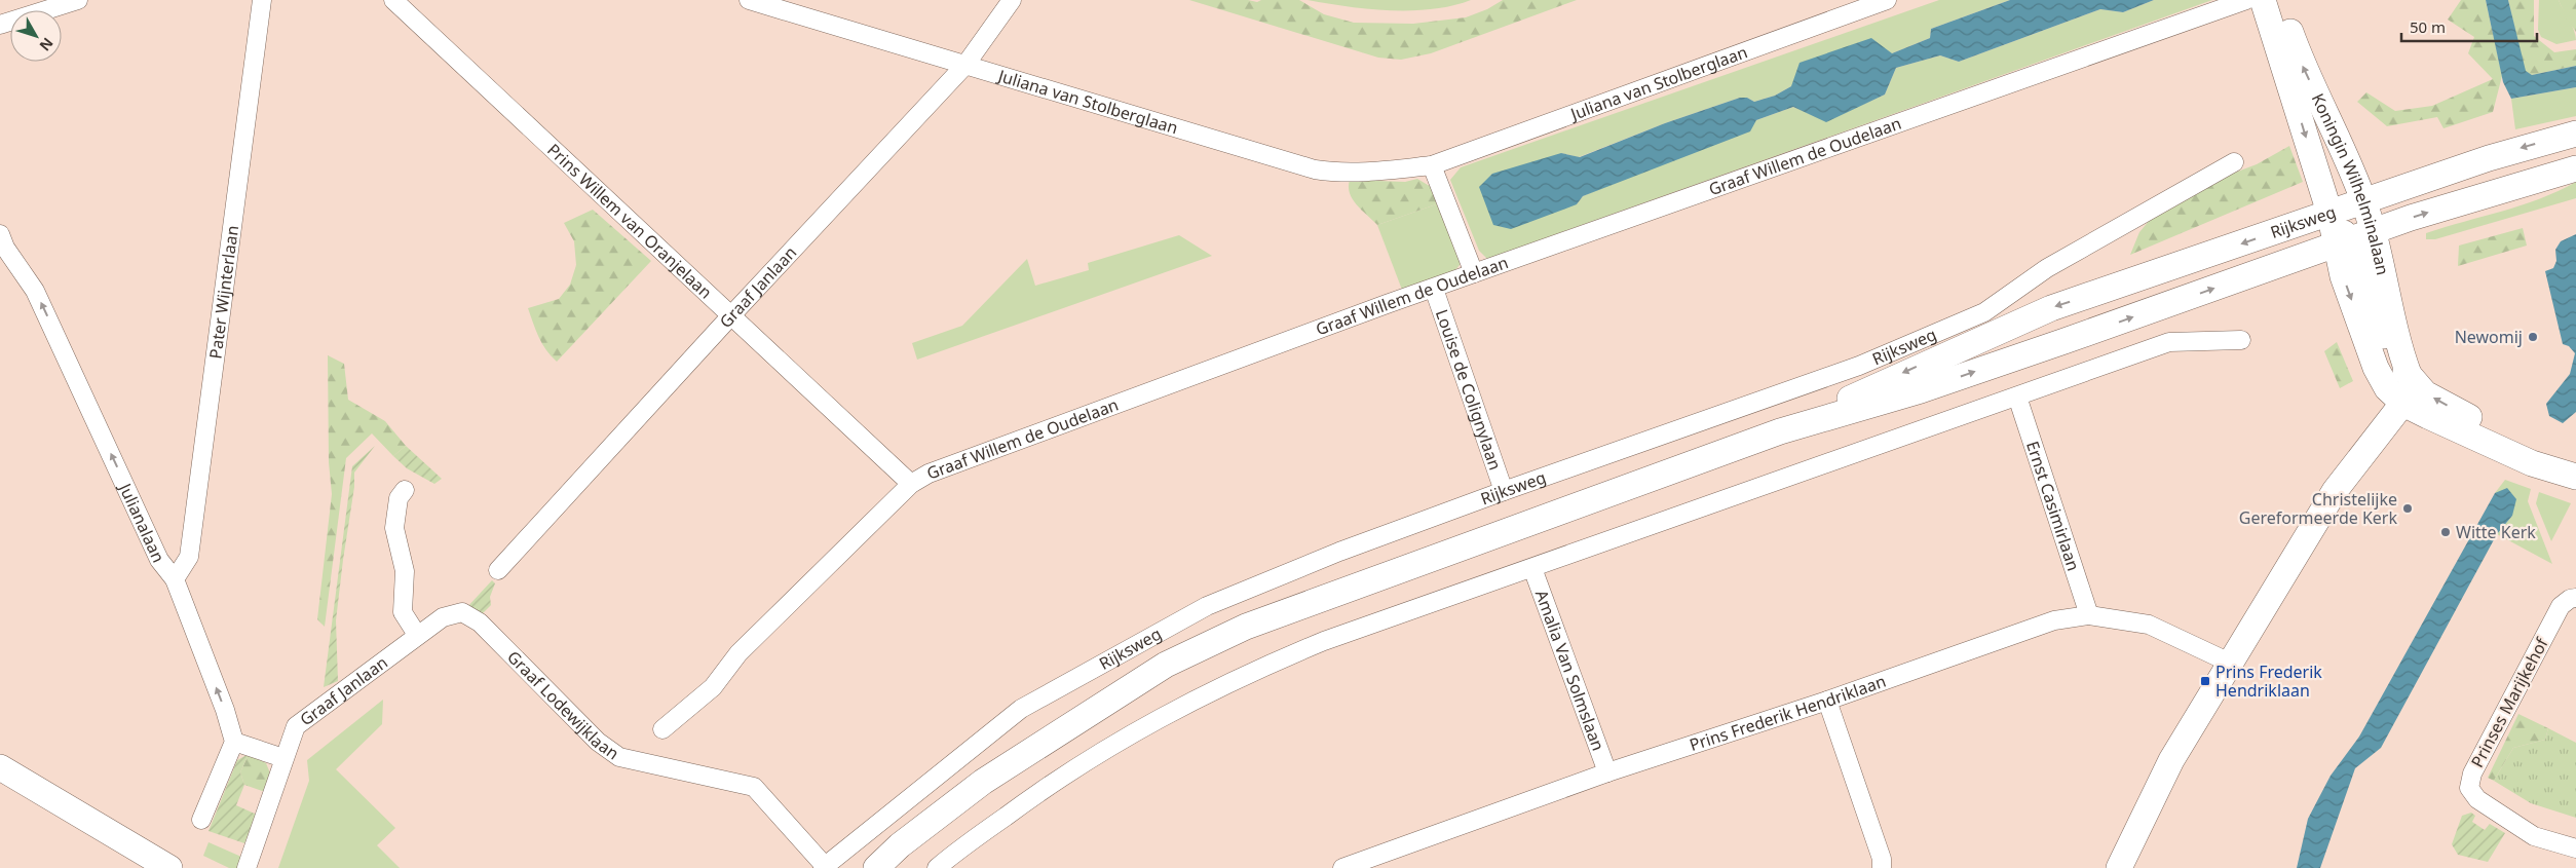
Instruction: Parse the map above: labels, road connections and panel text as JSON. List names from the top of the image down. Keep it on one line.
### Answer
{"streets":{"main road":["Koningin Wilhelminalaan","Rijksweg"],"street":["Juliana van Stolberglaan","Graaf Willem de Oudelaan","Prins Willem van Oranjelaan","Graaf Janlaan","Pater Wijnterlaan","Louise de Colignylaan","Ernst Casimirlaan","Julianalaan","Amalia Van Solmslaan","Graaf Lodewijklaan","Prinses Marijkehof","Prins Frederik Hendriklaan"]},"crossings":[["Juliana van Stolberglaan","Graaf Janlaan"],["Graaf Willem de Oudelaan","Prins Willem van Oranjelaan"],["Graaf Willem de Oudelaan","Louise de Colignylaan"],["Koningin Wilhelminalaan","Rijksweg"],["Prins Willem van Oranjelaan","Graaf Janlaan"],["Rijksweg","Louise de Colignylaan"],["Rijksweg","Graaf Lodewijklaan"],["Graaf Janlaan","Graaf Lodewijklaan"],["Pater Wijnterlaan","Julianalaan"],["Ernst Casimirlaan","Prins Frederik Hendriklaan"],["Amalia Van Solmslaan","Prins Frederik Hendriklaan"]],"one_way":["Julianalaan"],"places":{"other":["Newomij","Christelijke Gereformeerde Kerk","Witte Kerk"],"transit":["Prins Frederik Hendriklaan"]},"scale_bar":"50 m","north":"bottom right"}
